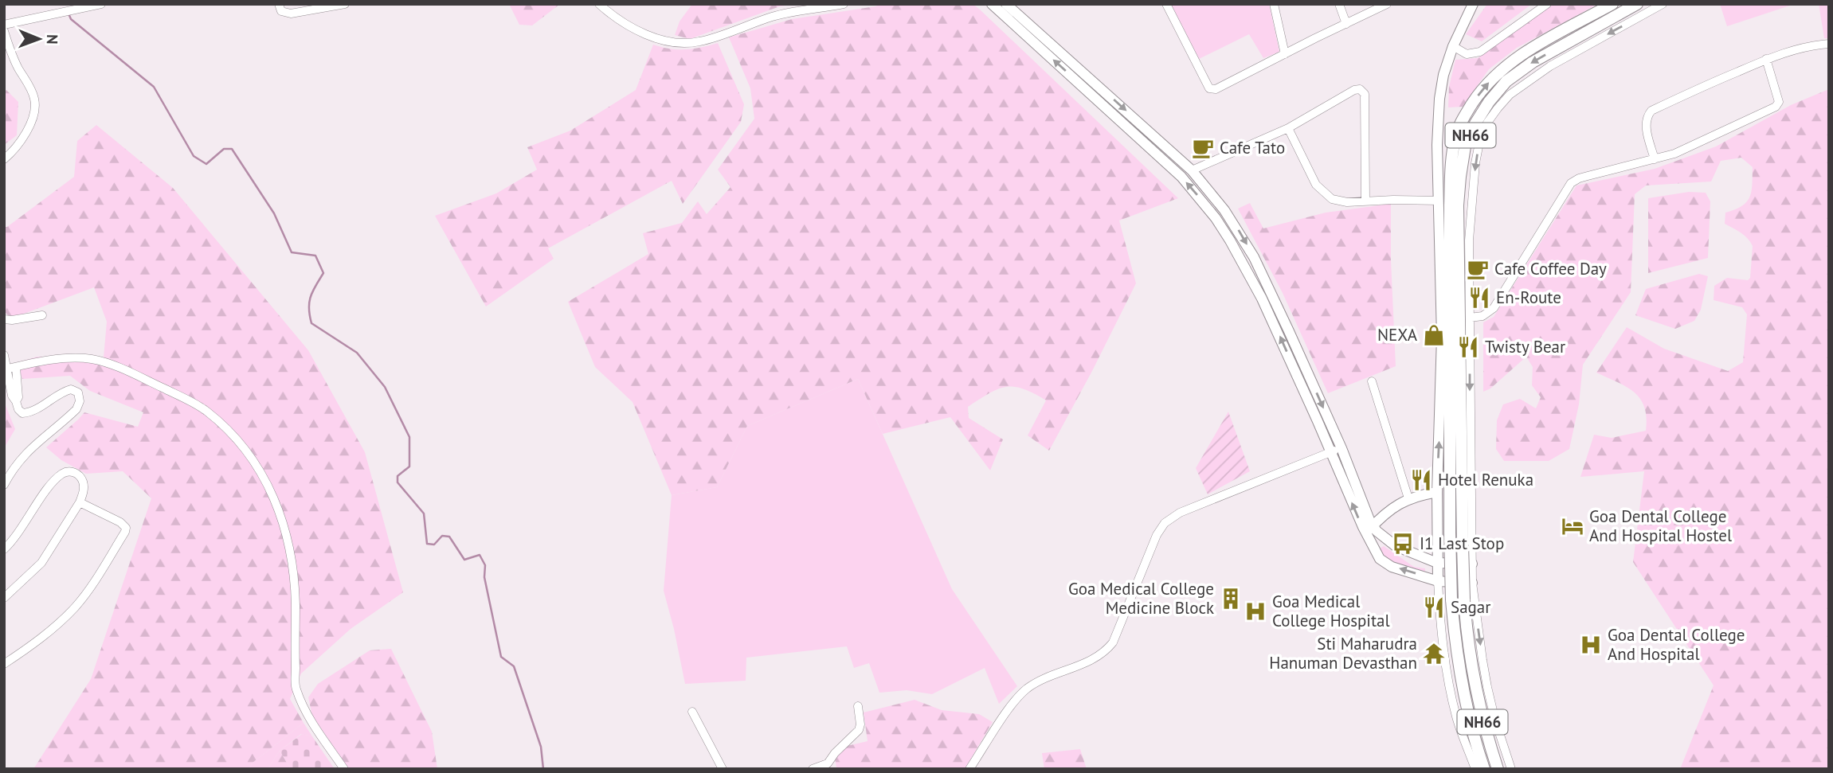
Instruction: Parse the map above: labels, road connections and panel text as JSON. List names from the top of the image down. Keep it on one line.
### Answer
{"streets":{"highway":["NH66"]},"places":{"cafe":["Cafe Tato","Cafe Coffee Day"],"restaurant":["En-Route","Twisty Bear","Hotel Renuka","Sagar"],"shop":["NEXA"],"hotel":["Goa Dental College And Hospital Hostel"],"bus stop":["I1 Last Stop"],"building":["Goa Medical College Medicine Block"],"hospital":["Goa Medical College Hospital","Goa Dental College And Hospital"],"temple":["Sti Maharudra Hanuman Devasthan"]},"north":"right"}
